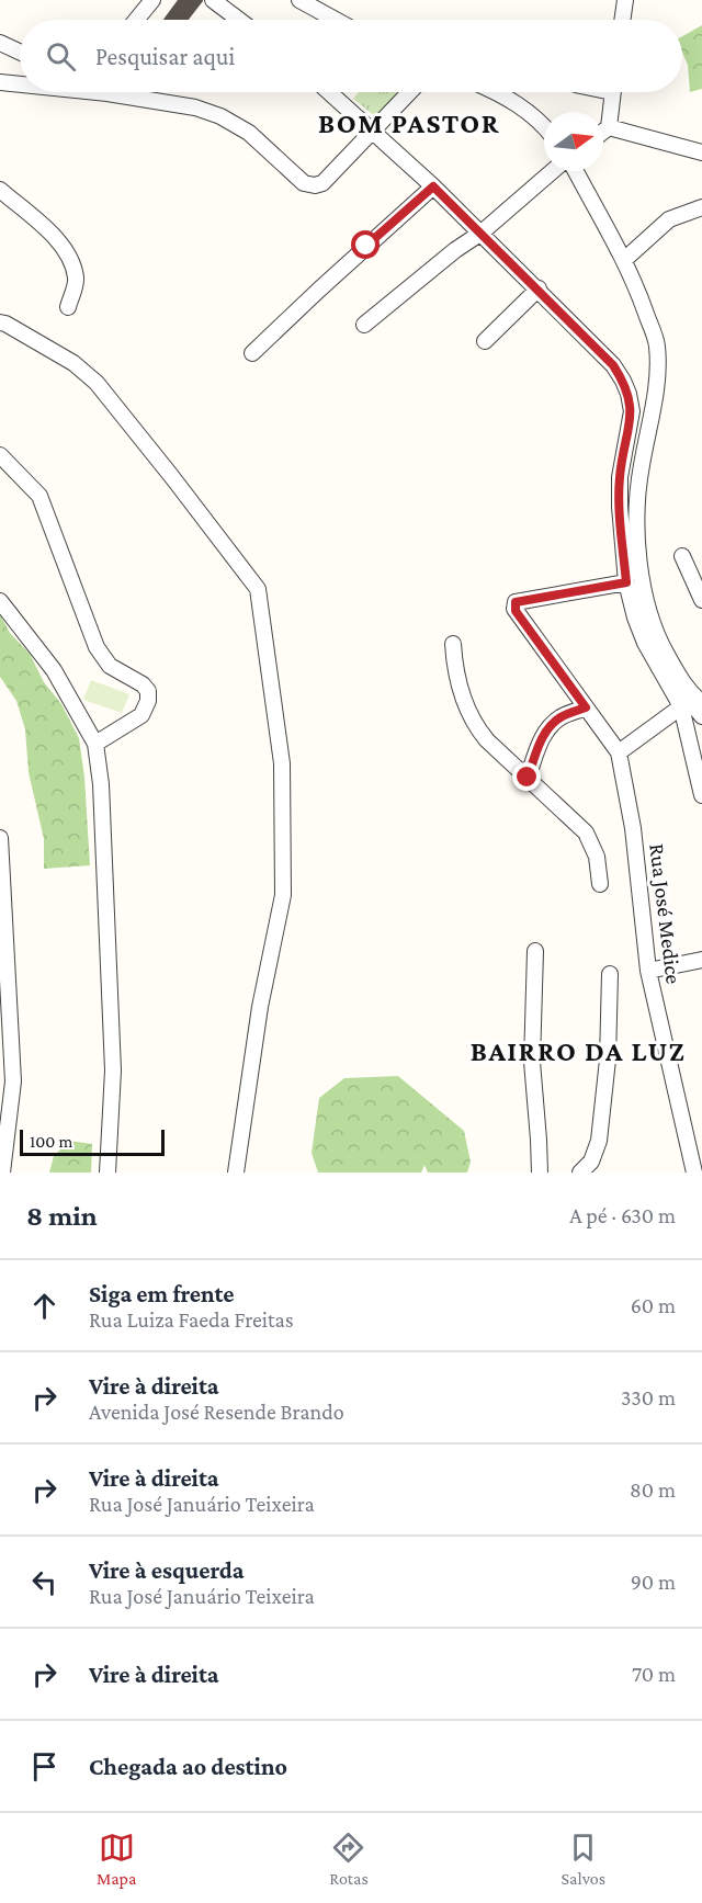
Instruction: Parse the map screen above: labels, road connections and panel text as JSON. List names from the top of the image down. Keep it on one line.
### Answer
{"streets":{"street":["Rua José Medice"]},"districts":["BOM PASTOR","BAIRRO DA LUZ"],"scale_bar":"100 m","north":"right","page":{"search":"Pesquisar aqui","scale":"100 m","heading":["8 min","A pé · 630 m"],"list":[["Siga em frente","Rua Luiza Faeda Freitas","60 m"],["Vire à direita","Avenida José Resende Brando","330 m"],["Vire à direita","Rua José Januário Teixeira","80 m"],["Vire à esquerda","Rua José Januário Teixeira","90 m"],["Vire à direita","70 m"],"Chegada ao destino"],"nav":["Mapa","Rotas","Salvos"]}}
